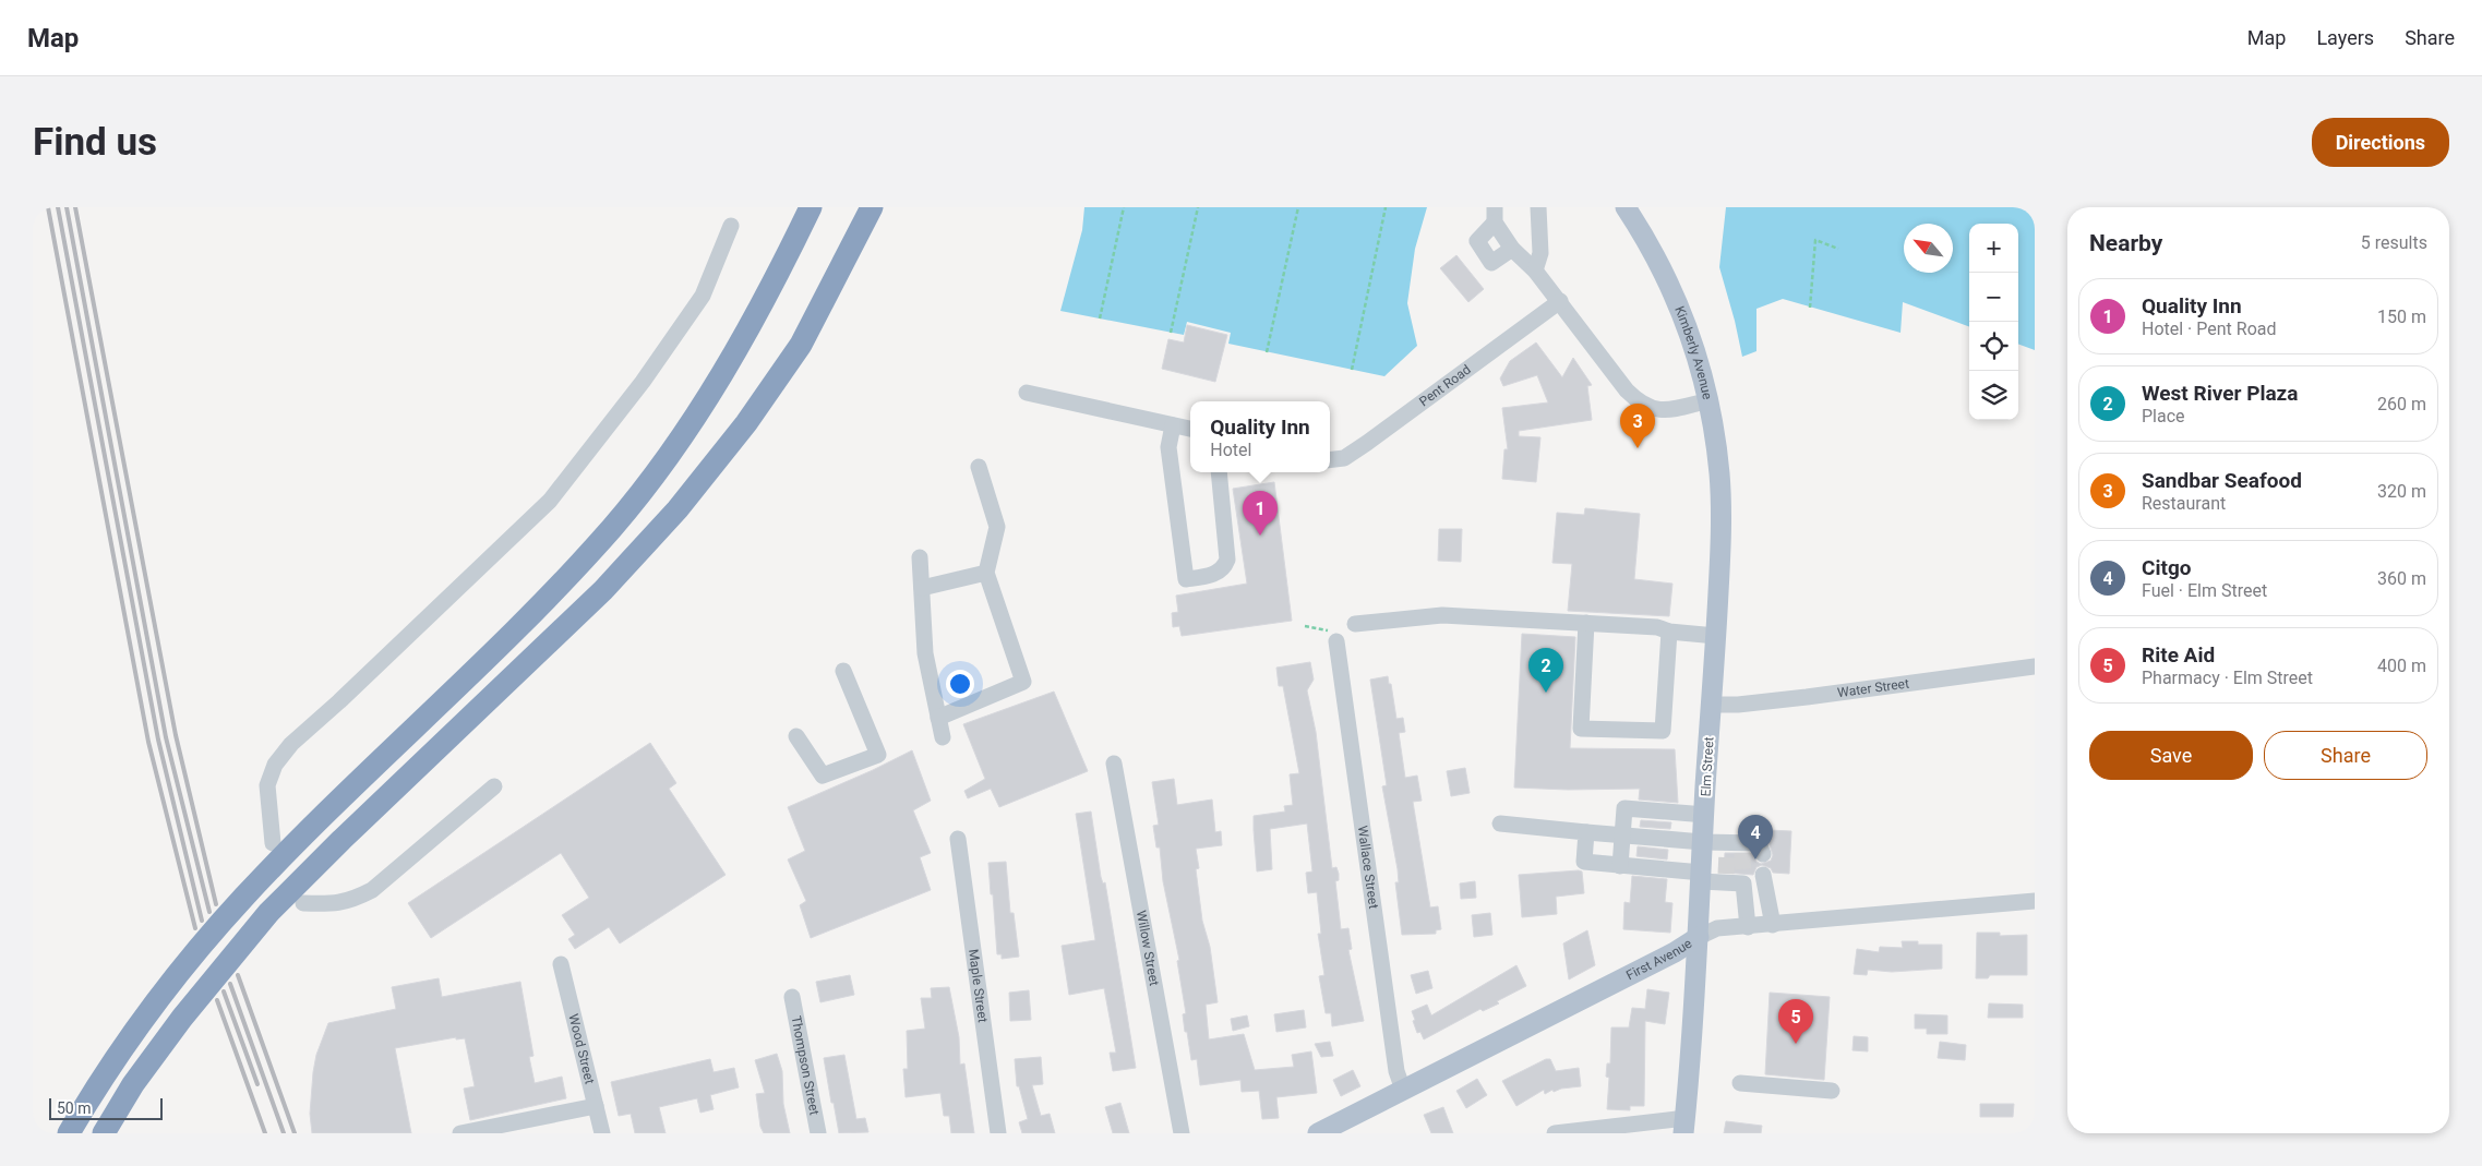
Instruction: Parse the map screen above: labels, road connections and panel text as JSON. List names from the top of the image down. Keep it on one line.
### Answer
{"streets":{"main road":["Kimberly Avenue","Elm Street","First Avenue"],"street":["Pent Road","Water Street","Wallace Street","Willow Street","Maple Street","Wood Street","Thompson Street"]},"crossings":[["Kimberly Avenue","Pent Road"],["Kimberly Avenue","Elm Street"],["Water Street","Elm Street"],["Elm Street","First Avenue"],["Wallace Street","First Avenue"]],"scale_bar":"50 m","north":"top left","page":{"header":"Map","nav":["Map","Layers","Share"],"buttons":["Directions",["Save","Share"]],"title":"Find us","heading":["Nearby","5 results"],"map_buttons":["+","−"],"list":[{"mark":"1","name":"Quality Inn","note":"Hotel · Pent Road","value":"150 m"},{"mark":"2","name":"West River Plaza","note":"Place","value":"260 m"},{"mark":"3","name":"Sandbar Seafood","note":"Restaurant","value":"320 m"},{"mark":"4","name":"Citgo","note":"Fuel · Elm Street","value":"360 m"},{"mark":"5","name":"Rite Aid","note":"Pharmacy · Elm Street","value":"400 m"}],"popup":["Quality Inn","Hotel"],"pins":["3","1","2","4","5"],"scale":"50 m"}}
